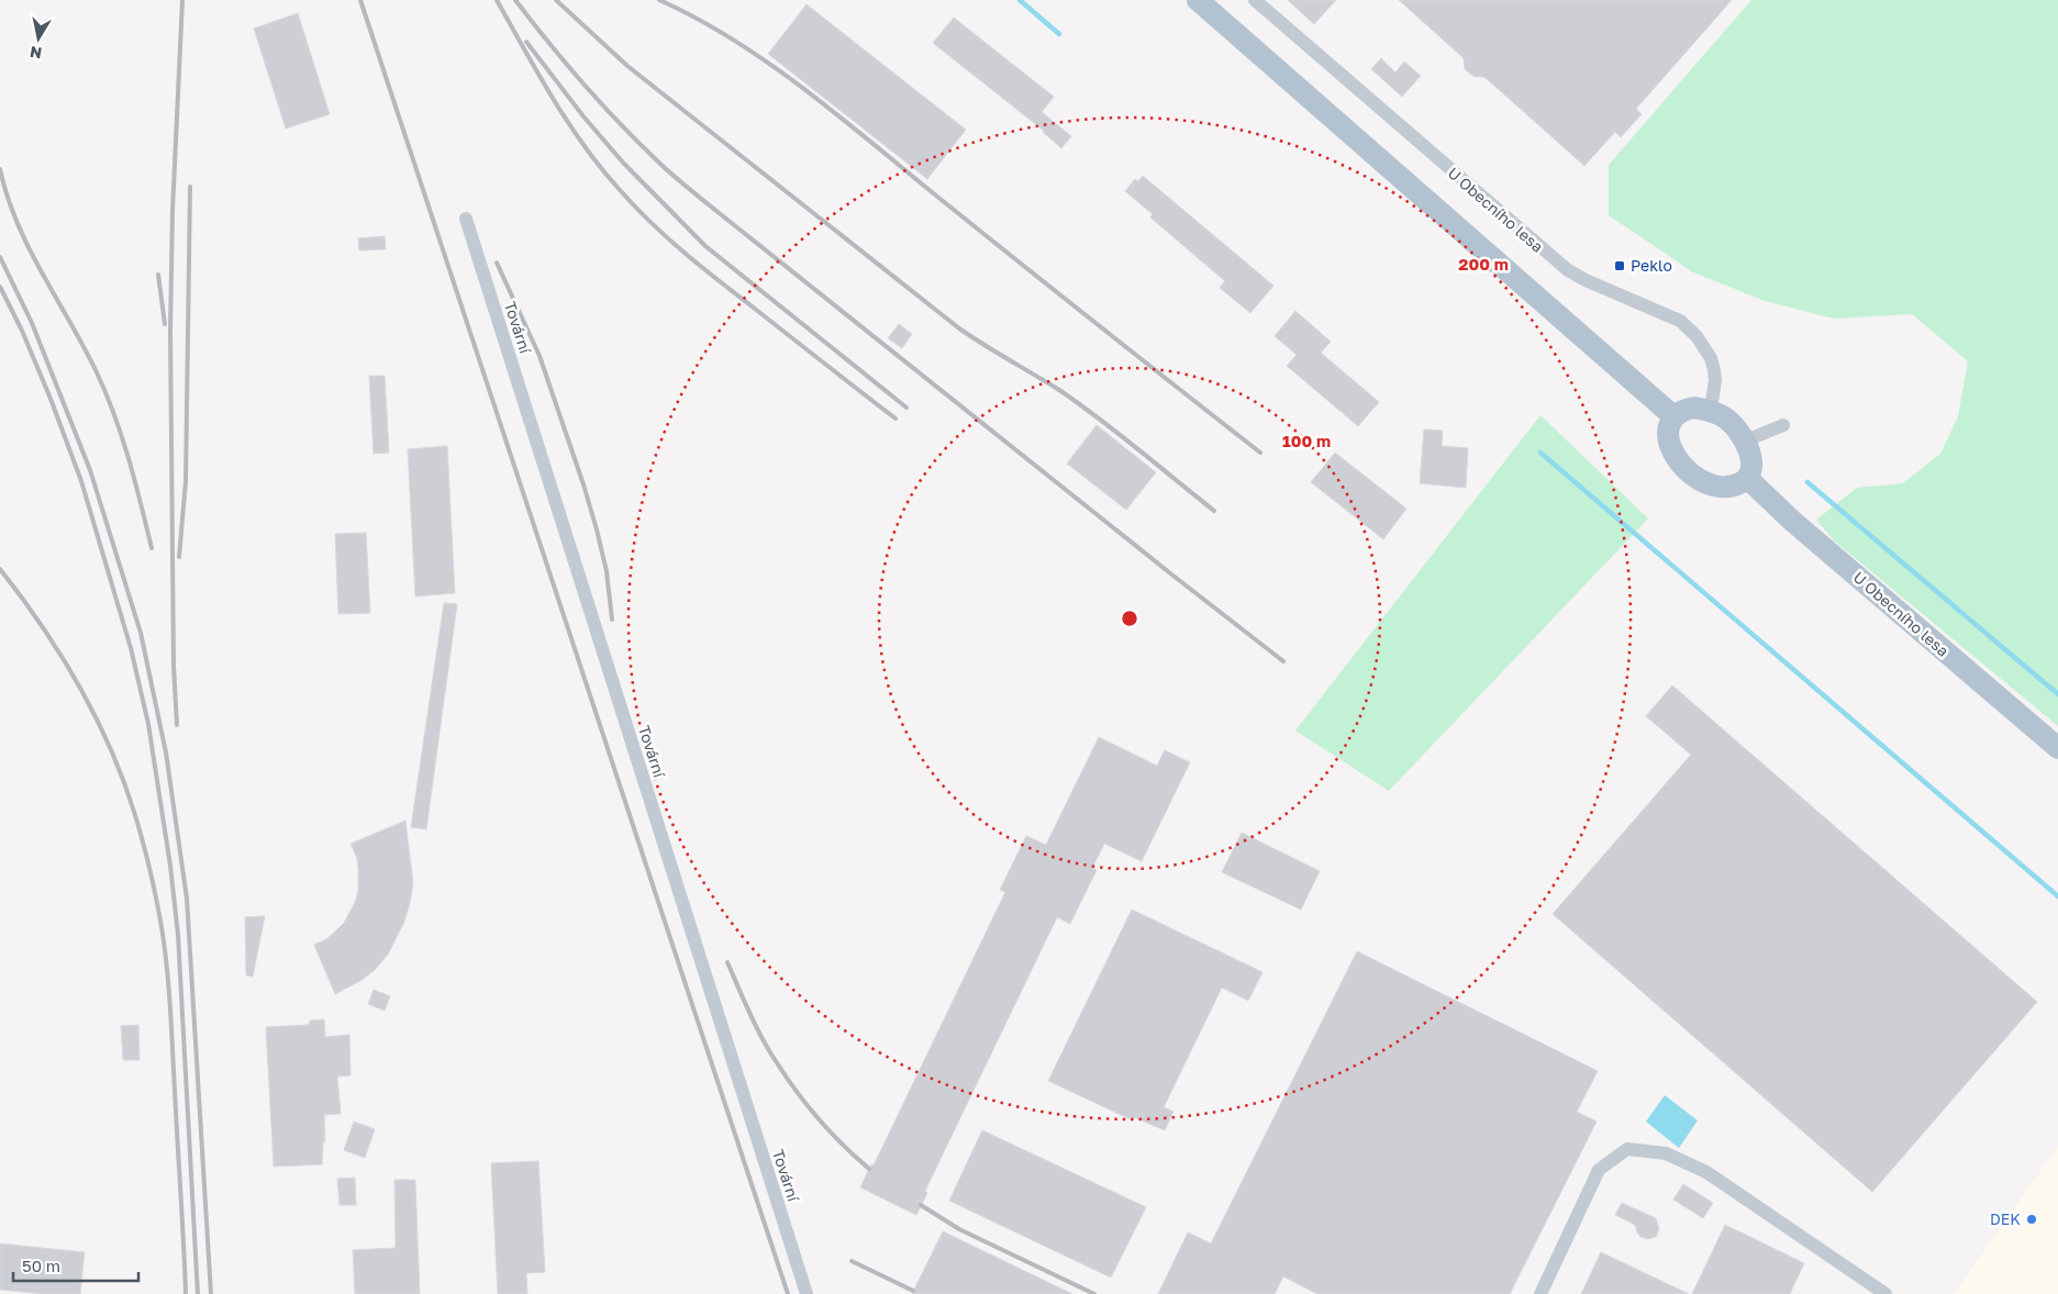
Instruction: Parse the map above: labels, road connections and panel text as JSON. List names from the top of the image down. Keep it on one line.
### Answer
{"streets":{"main road":["U Obecního lesa"],"street":["Tovární"]},"places":{"transit":["Peklo"],"other":["DEK"]},"scale_bar":"50 m","north":"bottom","rings":["200 m","100 m"]}
